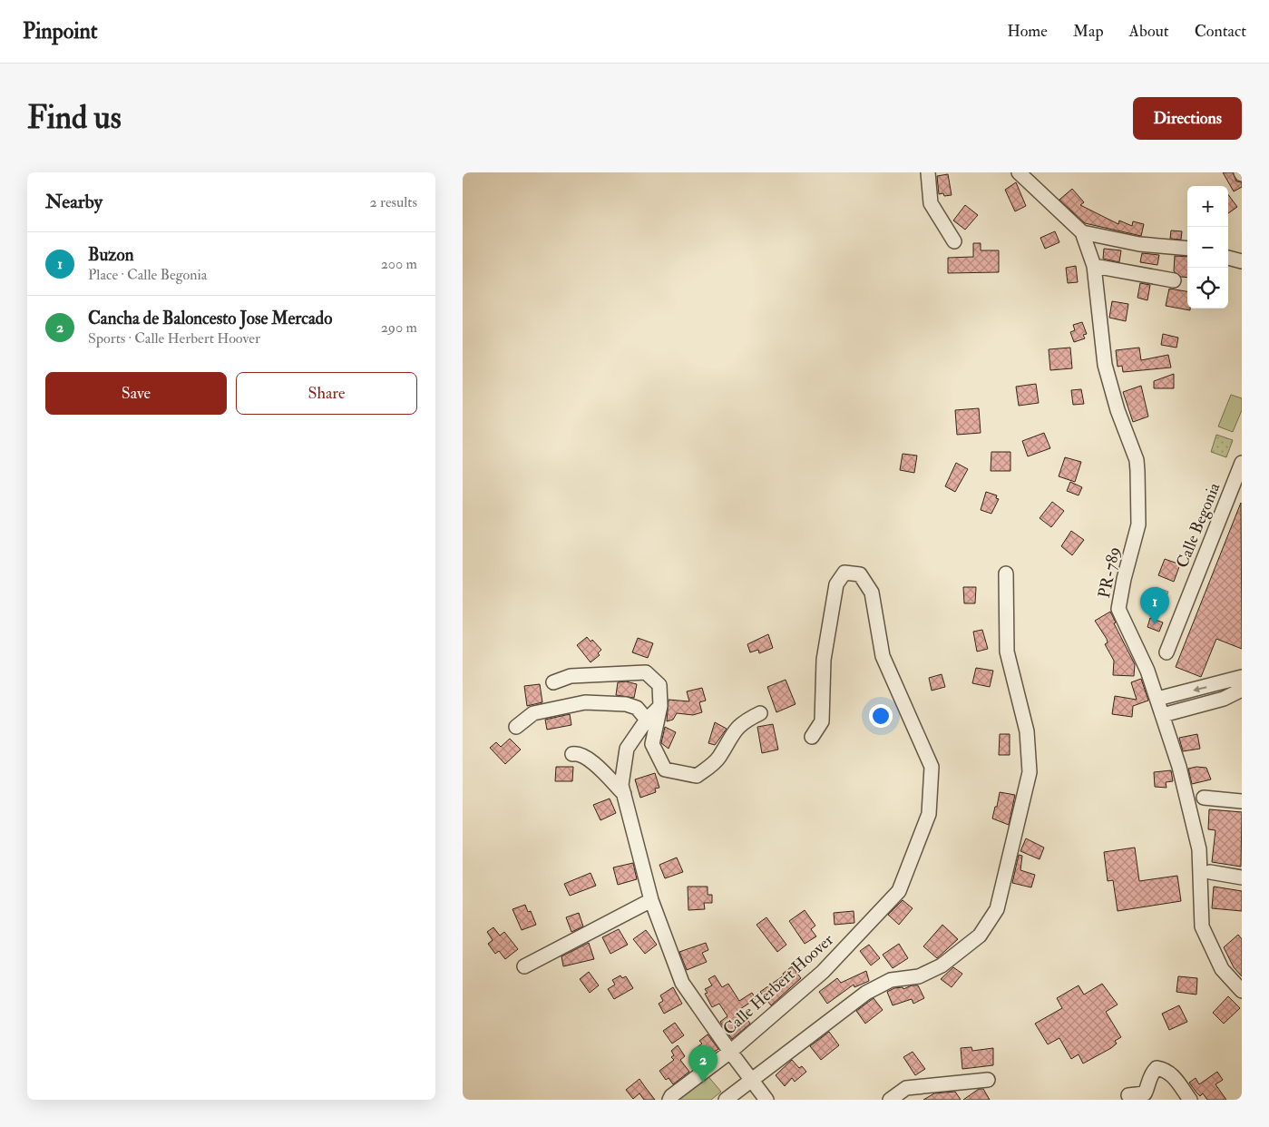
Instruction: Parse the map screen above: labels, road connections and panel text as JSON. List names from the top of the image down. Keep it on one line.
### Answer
{"streets":{"street":["Calle Begonia","PR-789","Calle Herbert Hoover"]},"page":{"header":"Pinpoint","nav":["Home","Map","About","Contact"],"buttons":["Directions",["Save","Share"]],"title":"Find us","heading":["Nearby","2 results"],"map_buttons":["+","−"],"list":[{"mark":"1","name":"Buzon","note":"Place · Calle Begonia","value":"200 m"},{"mark":"2","name":"Cancha de Baloncesto Jose Mercado","note":"Sports · Calle Herbert Hoover","value":"290 m"}],"pins":["1","2"]}}
